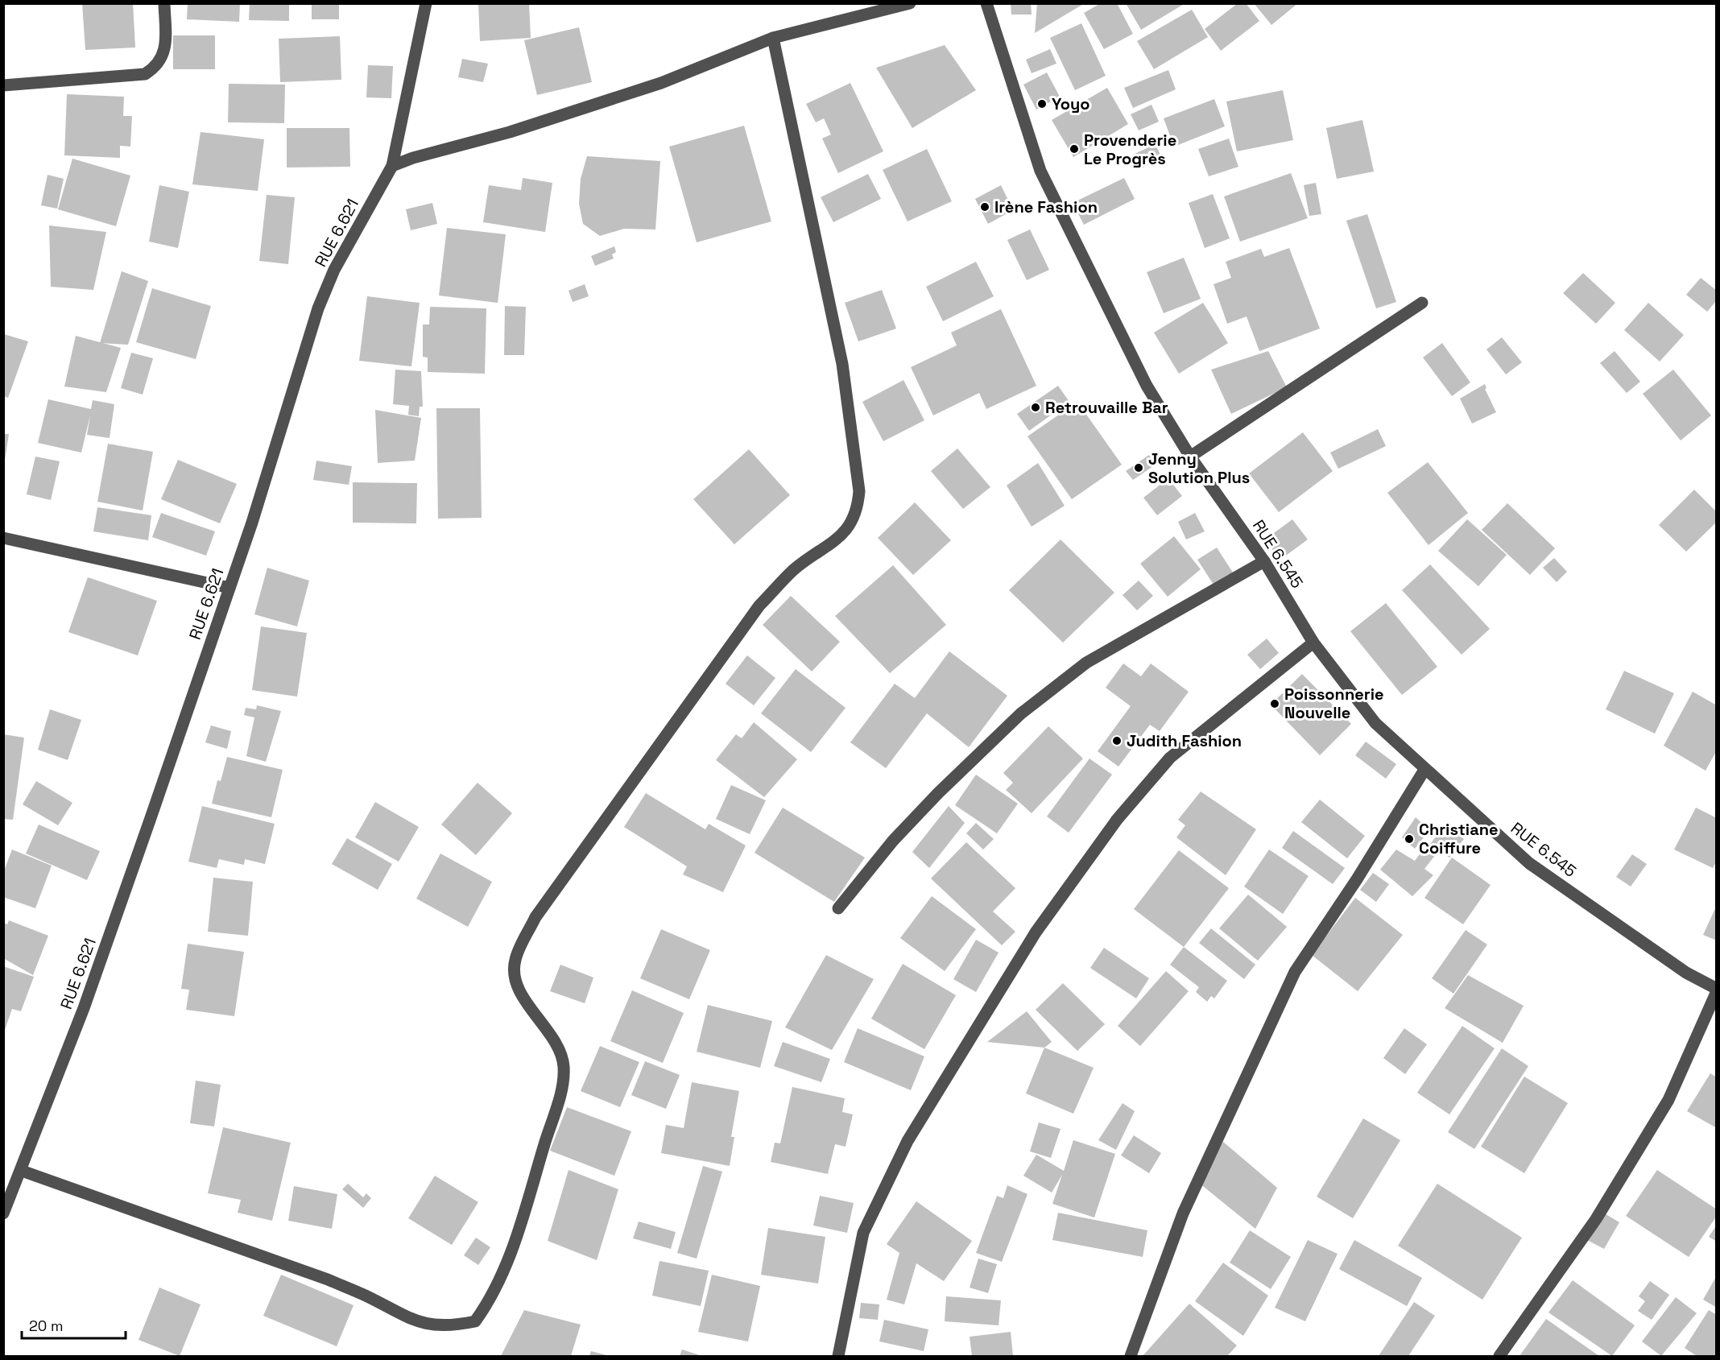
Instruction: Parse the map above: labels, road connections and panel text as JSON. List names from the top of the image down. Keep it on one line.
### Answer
{"streets":{"street":["RUE 6.621","RUE 6.545"]},"places":["Yoyo","Provenderie Le Progrès","Irène Fashion","Retrouvaille Bar","Jenny Solution Plus","Poissonnerie Nouvelle","Judith Fashion","Christiane Coiffure"],"scale_bar":"20 m"}
